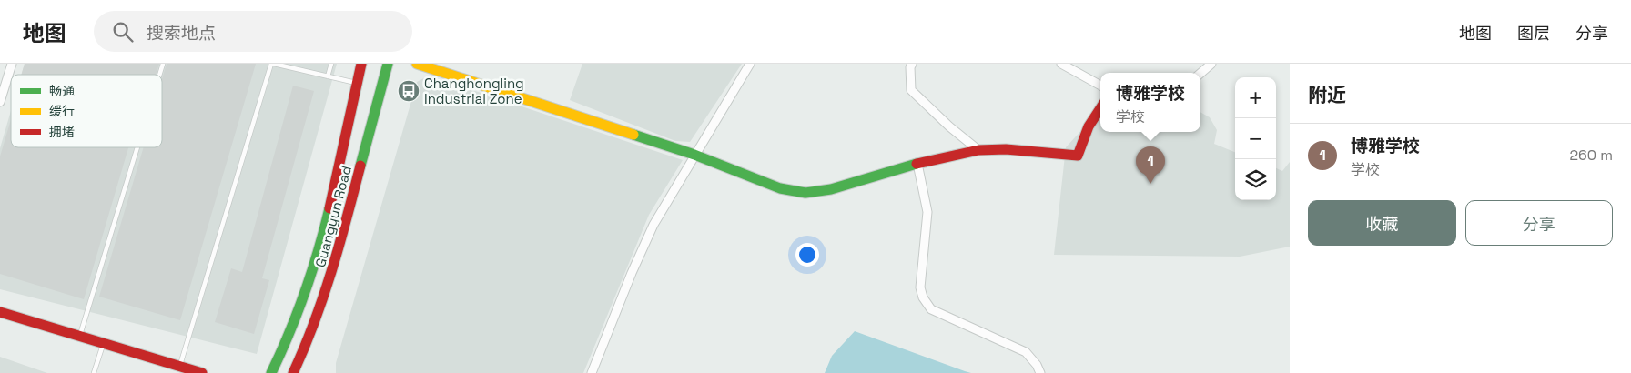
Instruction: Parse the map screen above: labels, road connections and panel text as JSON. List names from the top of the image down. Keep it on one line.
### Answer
{"streets":{"street":["Guangyun Road"]},"places":{"bus stop":["Changhongling Industrial Zone"]},"legend":["畅通","缓行","拥堵"],"page":{"header":"地图","search":"搜索地点","nav":["地图","图层","分享"],"heading":"附近","popup":["博雅学校","学校"],"map_buttons":["+","−"],"list":[{"mark":"1","name":"博雅学校","note":"学校","value":"260 m"}],"pins":"1","buttons":["收藏","分享"]}}
